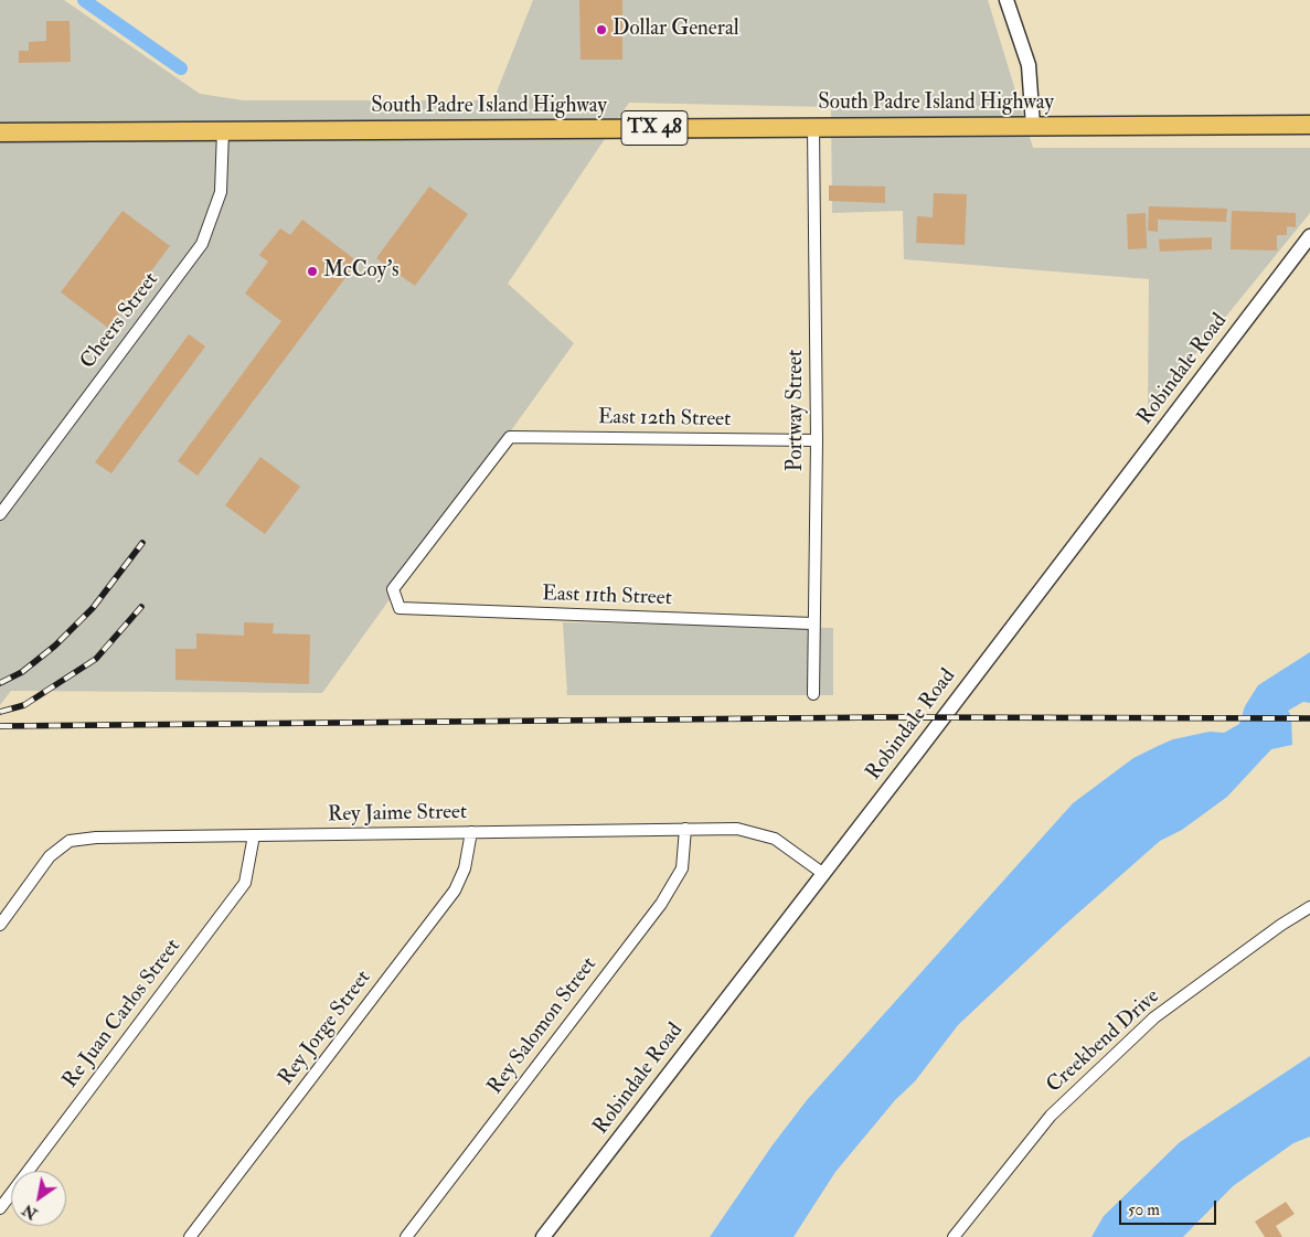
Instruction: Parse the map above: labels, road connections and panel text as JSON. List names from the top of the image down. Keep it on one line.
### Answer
{"streets":{"main road":["South Padre Island Highway","TX 48"],"street":["Cheers Street","Robindale Road","Portway Street","East 12th Street","East 11th Street","Rey Jaime Street","Re Juan Carlos Street","Rey Salomon Street","Rey Jorge Street","Creekbend Drive"]},"crossings":[["South Padre Island Highway","Cheers Street"],["South Padre Island Highway","Portway Street"],["Robindale Road","Rey Jaime Street"],["Portway Street","East 12th Street"],["Portway Street","East 11th Street"],["East 12th Street","East 11th Street"],["Rey Jaime Street","Re Juan Carlos Street"],["Rey Jaime Street","Rey Salomon Street"],["Rey Jaime Street","Rey Jorge Street"]],"places":["Dollar General","McCoy's"],"scale_bar":"50 m","north":"bottom left"}
